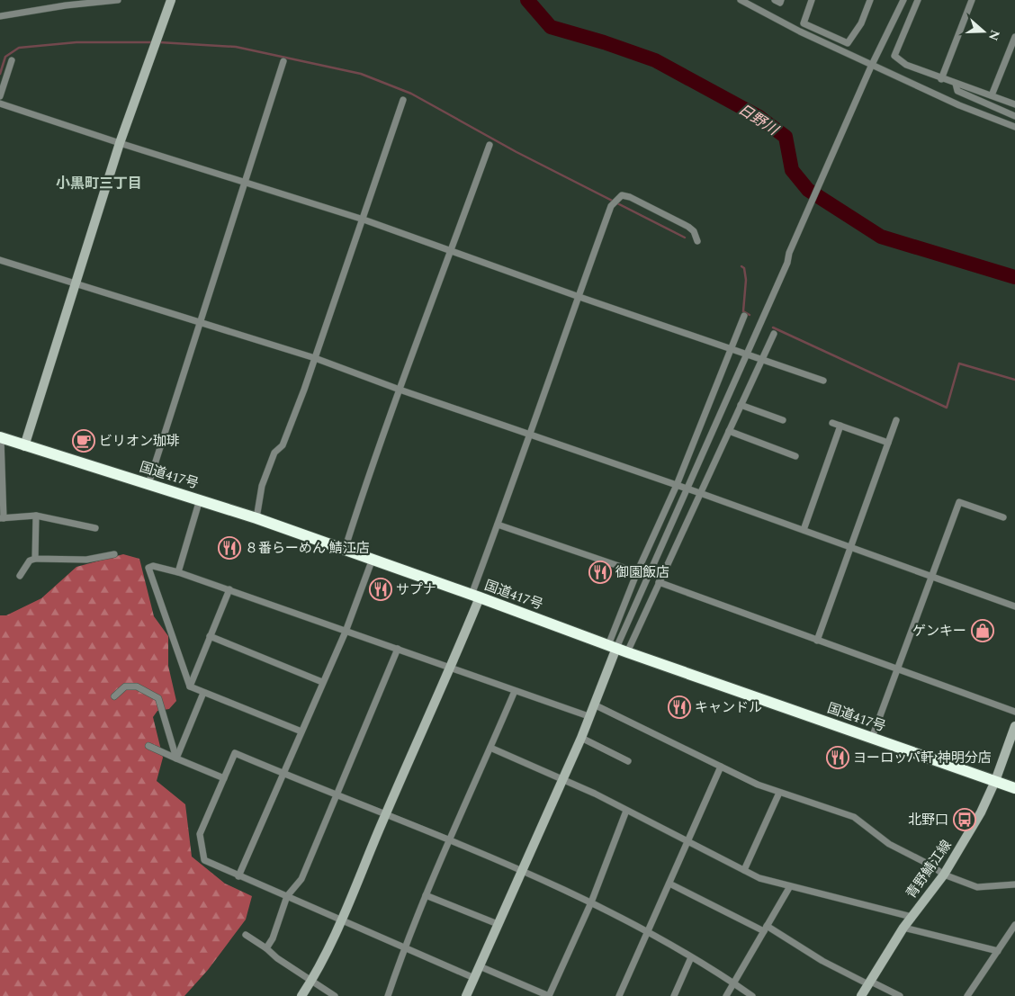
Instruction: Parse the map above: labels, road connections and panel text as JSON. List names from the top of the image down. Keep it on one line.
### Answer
{"streets":{"highway":["国道417号"],"street":["青野鯖江線"]},"crossings":[["国道417号","青野鯖江線"]],"districts":["小黒町三丁目"],"water":["日野川"],"places":{"cafe":["ビリオン珈琲"],"restaurant":["８番らーめん 鯖江店","御園飯店","サプナ","キャンドル","ヨーロッパ軒 神明分店"],"shop":["ゲンキー"],"bus stop":["北野口"]},"north":"right"}
